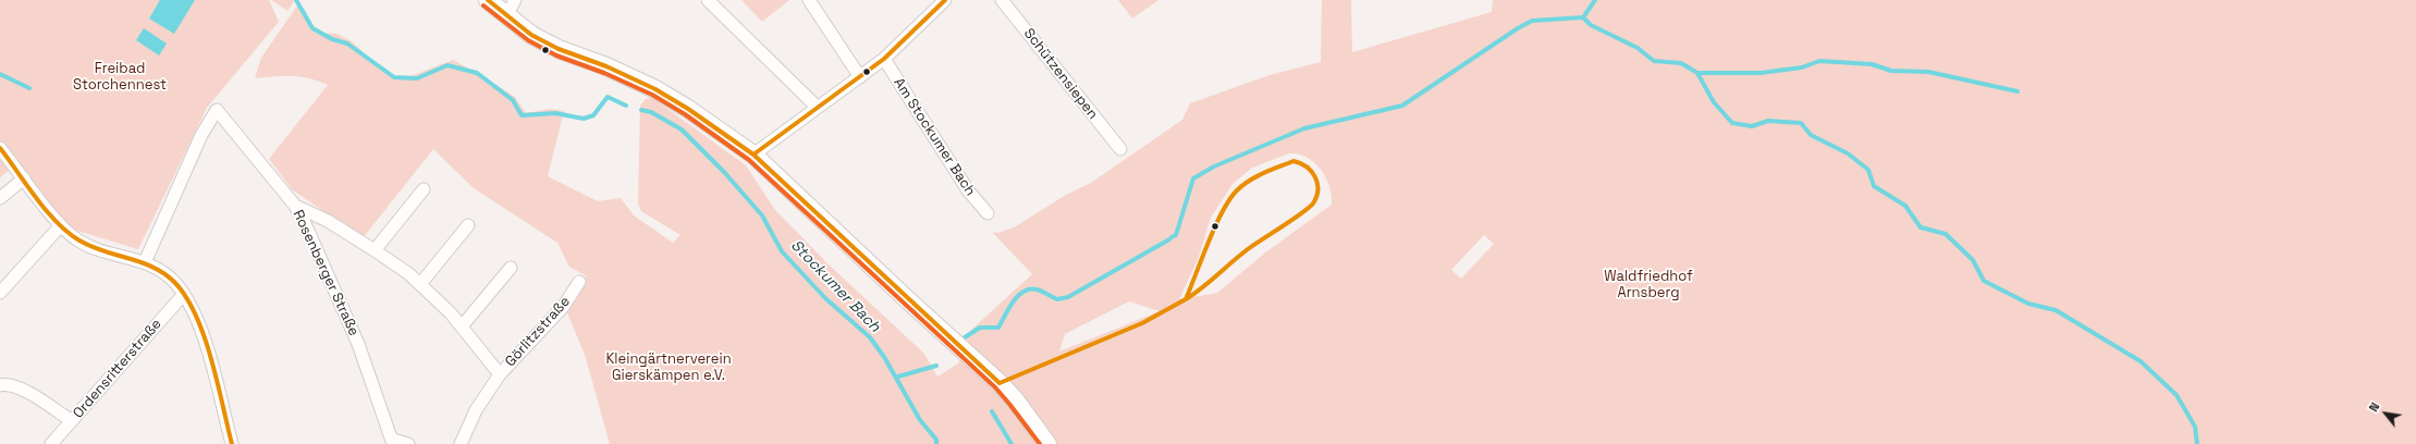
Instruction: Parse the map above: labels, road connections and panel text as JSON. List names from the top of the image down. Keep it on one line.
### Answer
{"streets":{"street":["Schützensiepen","Am Stockumer Bach","Rosenberger Straße","Görlitzstraße","Ordensritterstraße"]},"crossings":[["Rosenberger Straße","Görlitzstraße"]],"water":["Stockumer Bach"],"parks":["Freibad Storchennest","Waldfriedhof Arnsberg","Kleingärtnerverein Gierskämpen e.V."],"north":"top left"}
